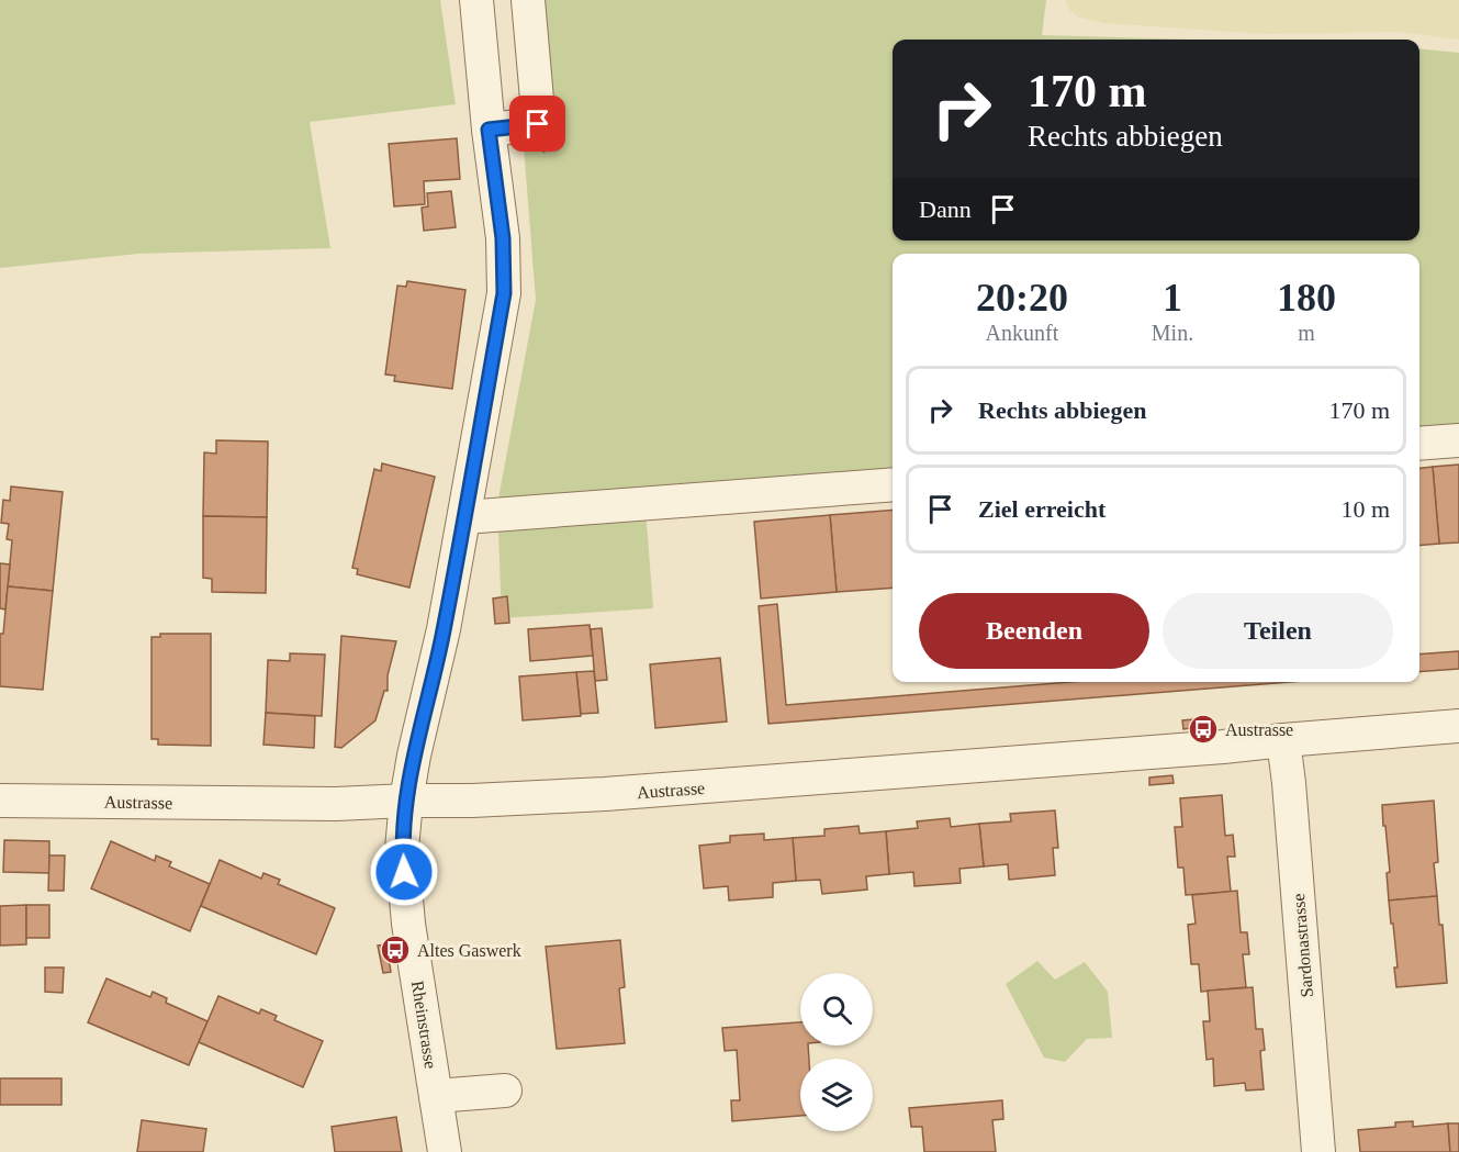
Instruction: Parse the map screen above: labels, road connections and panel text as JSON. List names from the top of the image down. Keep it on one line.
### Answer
{"streets":{"street":["Austrasse","Sardonastrasse","Rheinstrasse"]},"crossings":[["Austrasse","Sardonastrasse"],["Austrasse","Rheinstrasse"]],"places":{"bus stop":["Austrasse","Altes Gaswerk"]},"page":{"turn":["170 m","Rechts abbiegen"],"then":"Dann","eta":["20:20","Ankunft","1","Min.","180","m"],"list":[{"name":"Rechts abbiegen","value":"170 m"},{"name":"Ziel erreicht","value":"10 m"}],"buttons":["Beenden","Teilen"]}}
